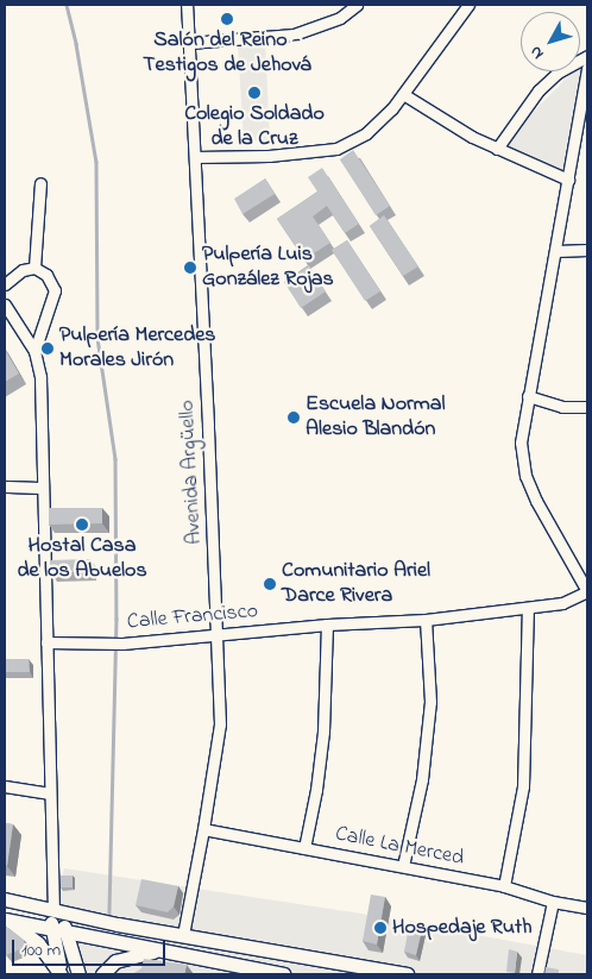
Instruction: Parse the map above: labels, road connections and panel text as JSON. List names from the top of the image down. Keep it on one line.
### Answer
{"streets":{"street":["Avenida Argüello","Calle Francisco","Calle La Merced"]},"crossings":[["Avenida Argüello","Calle Francisco"],["Avenida Argüello","Calle La Merced"]],"places":["Salón del Reino - Testigos de Jehová","Colegio Soldado de la Cruz","Pulpería Luis González Rojas","Pulpería Mercedes Morales Jirón","Escuela Normal Alesio Blandón","Hostal Casa de los Abuelos","Comunitario Ariel Darce Rivera","Hospedaje Ruth"],"scale_bar":"100 m","north":"bottom left"}
